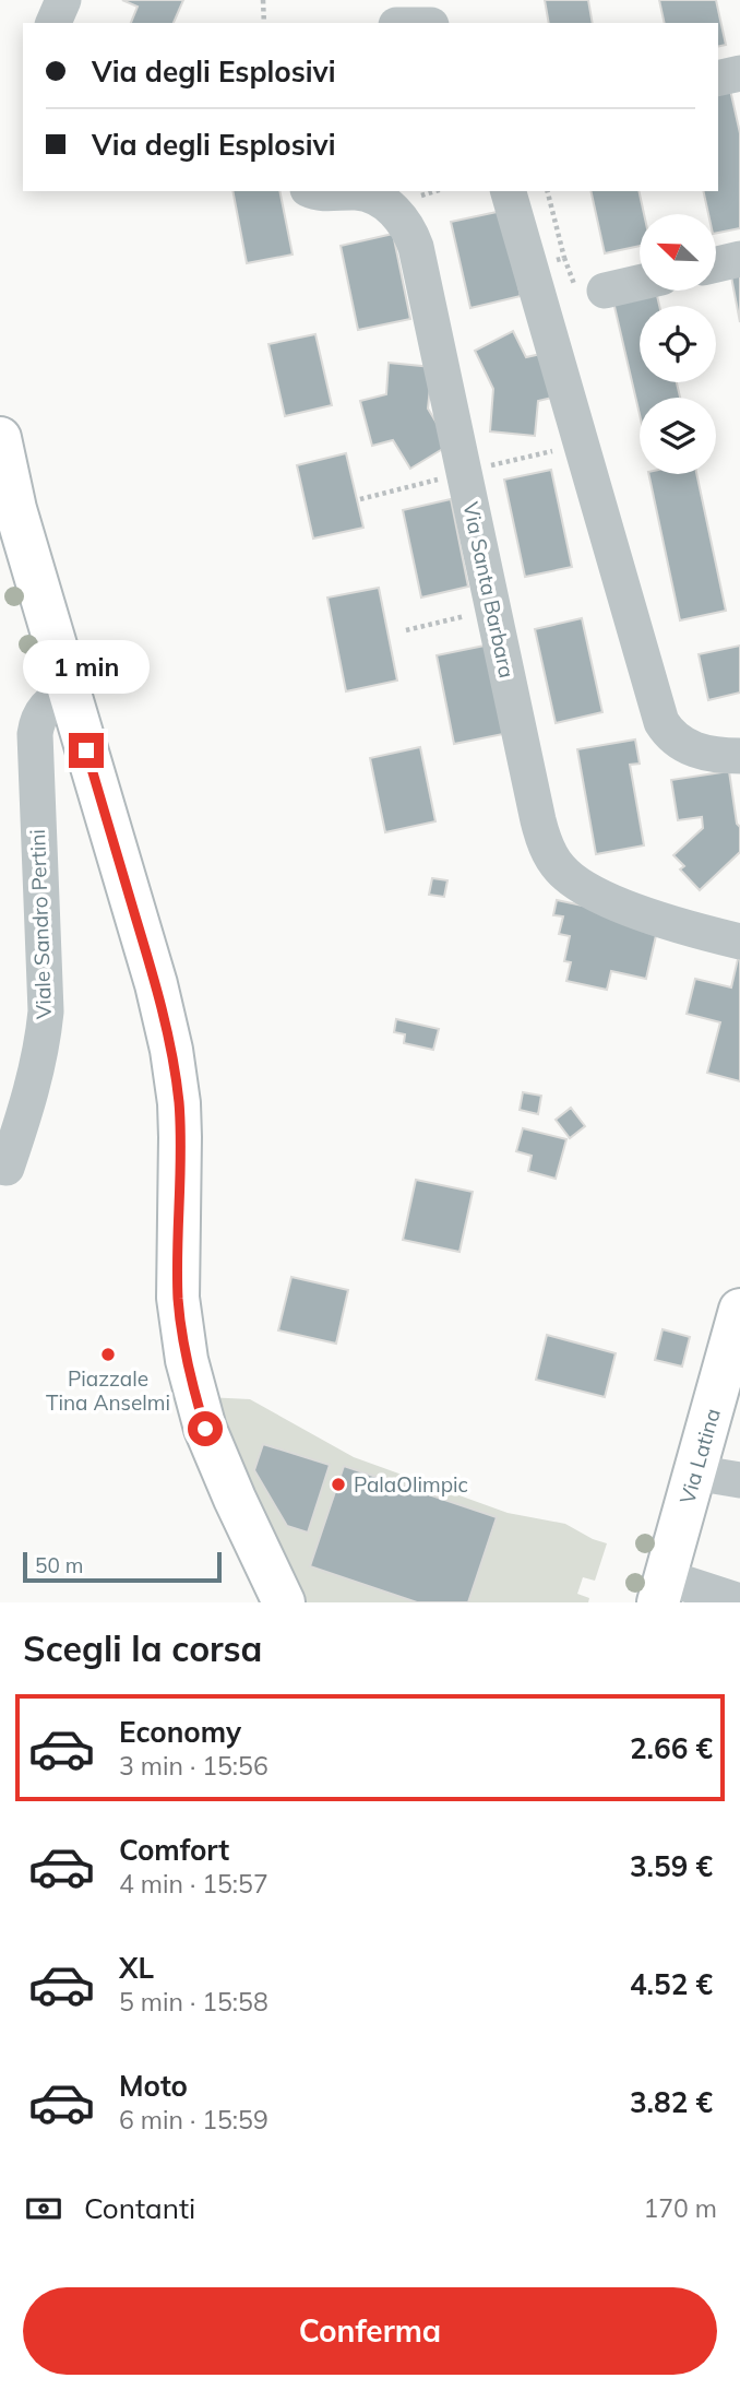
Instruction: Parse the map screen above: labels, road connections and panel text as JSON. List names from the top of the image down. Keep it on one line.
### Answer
{"streets":{"main road":["Via Latina"],"street":["Via Santa Barbara","Viale Sandro Pertini"]},"places":["Piazzale Tina Anselmi","PalaOlimpic"],"scale_bar":"50 m","north":"top left","page":{"banner":["Via degli Esplosivi","Via degli Esplosivi"],"bubble":"1 min","scale":"50 m","heading":"Scegli la corsa","list":[{"name":"Economy","note":"3 min · 15:56","value":"2.66 €"},{"name":"Comfort","note":"4 min · 15:57","value":"3.59 €"},{"name":"XL","note":"5 min · 15:58","value":"4.52 €"},{"name":"Moto","note":"6 min · 15:59","value":"3.82 €"}],"pay":["Contanti","170 m"],"buttons":"Conferma"}}
